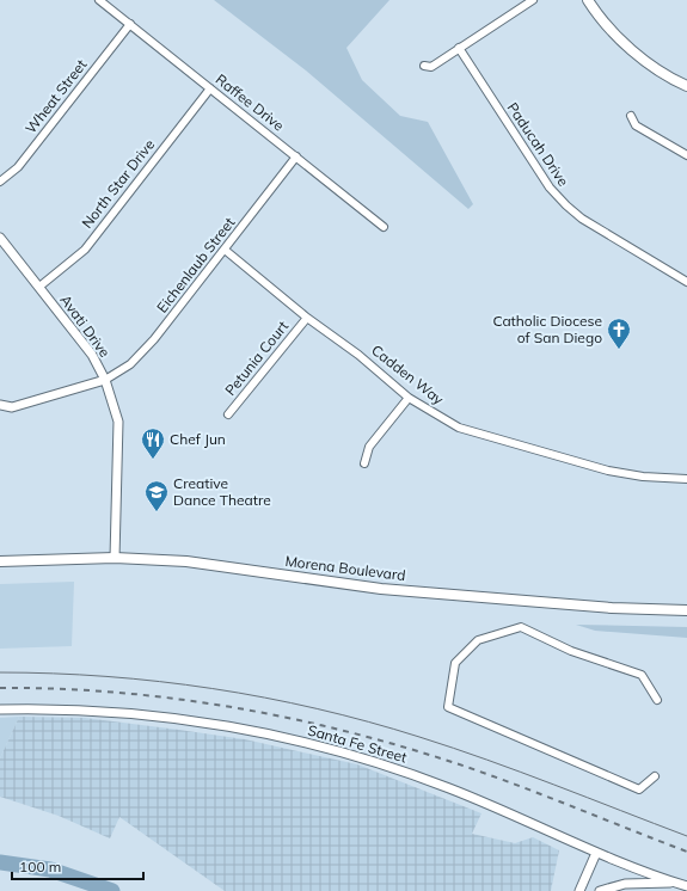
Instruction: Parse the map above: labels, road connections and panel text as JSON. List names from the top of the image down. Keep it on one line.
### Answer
{"streets":{"main road":["Morena Boulevard"],"street":["Wheat Street","Raffee Drive","Paducah Drive","North Star Drive","Eichenlaub Street","Avati Drive","Petunia Court","Cadden Way","Santa Fe Street"]},"crossings":[["Wheat Street","Raffee Drive"],["Raffee Drive","North Star Drive"],["Raffee Drive","Eichenlaub Street"],["North Star Drive","Avati Drive"],["Eichenlaub Street","Avati Drive"],["Eichenlaub Street","Cadden Way"],["Avati Drive","Morena Boulevard"],["Petunia Court","Cadden Way"]],"places":{"church":["Catholic Diocese of San Diego"],"restaurant":["Chef Jun"],"school or university":["Creative Dance Theatre"]},"scale_bar":"100 m"}
